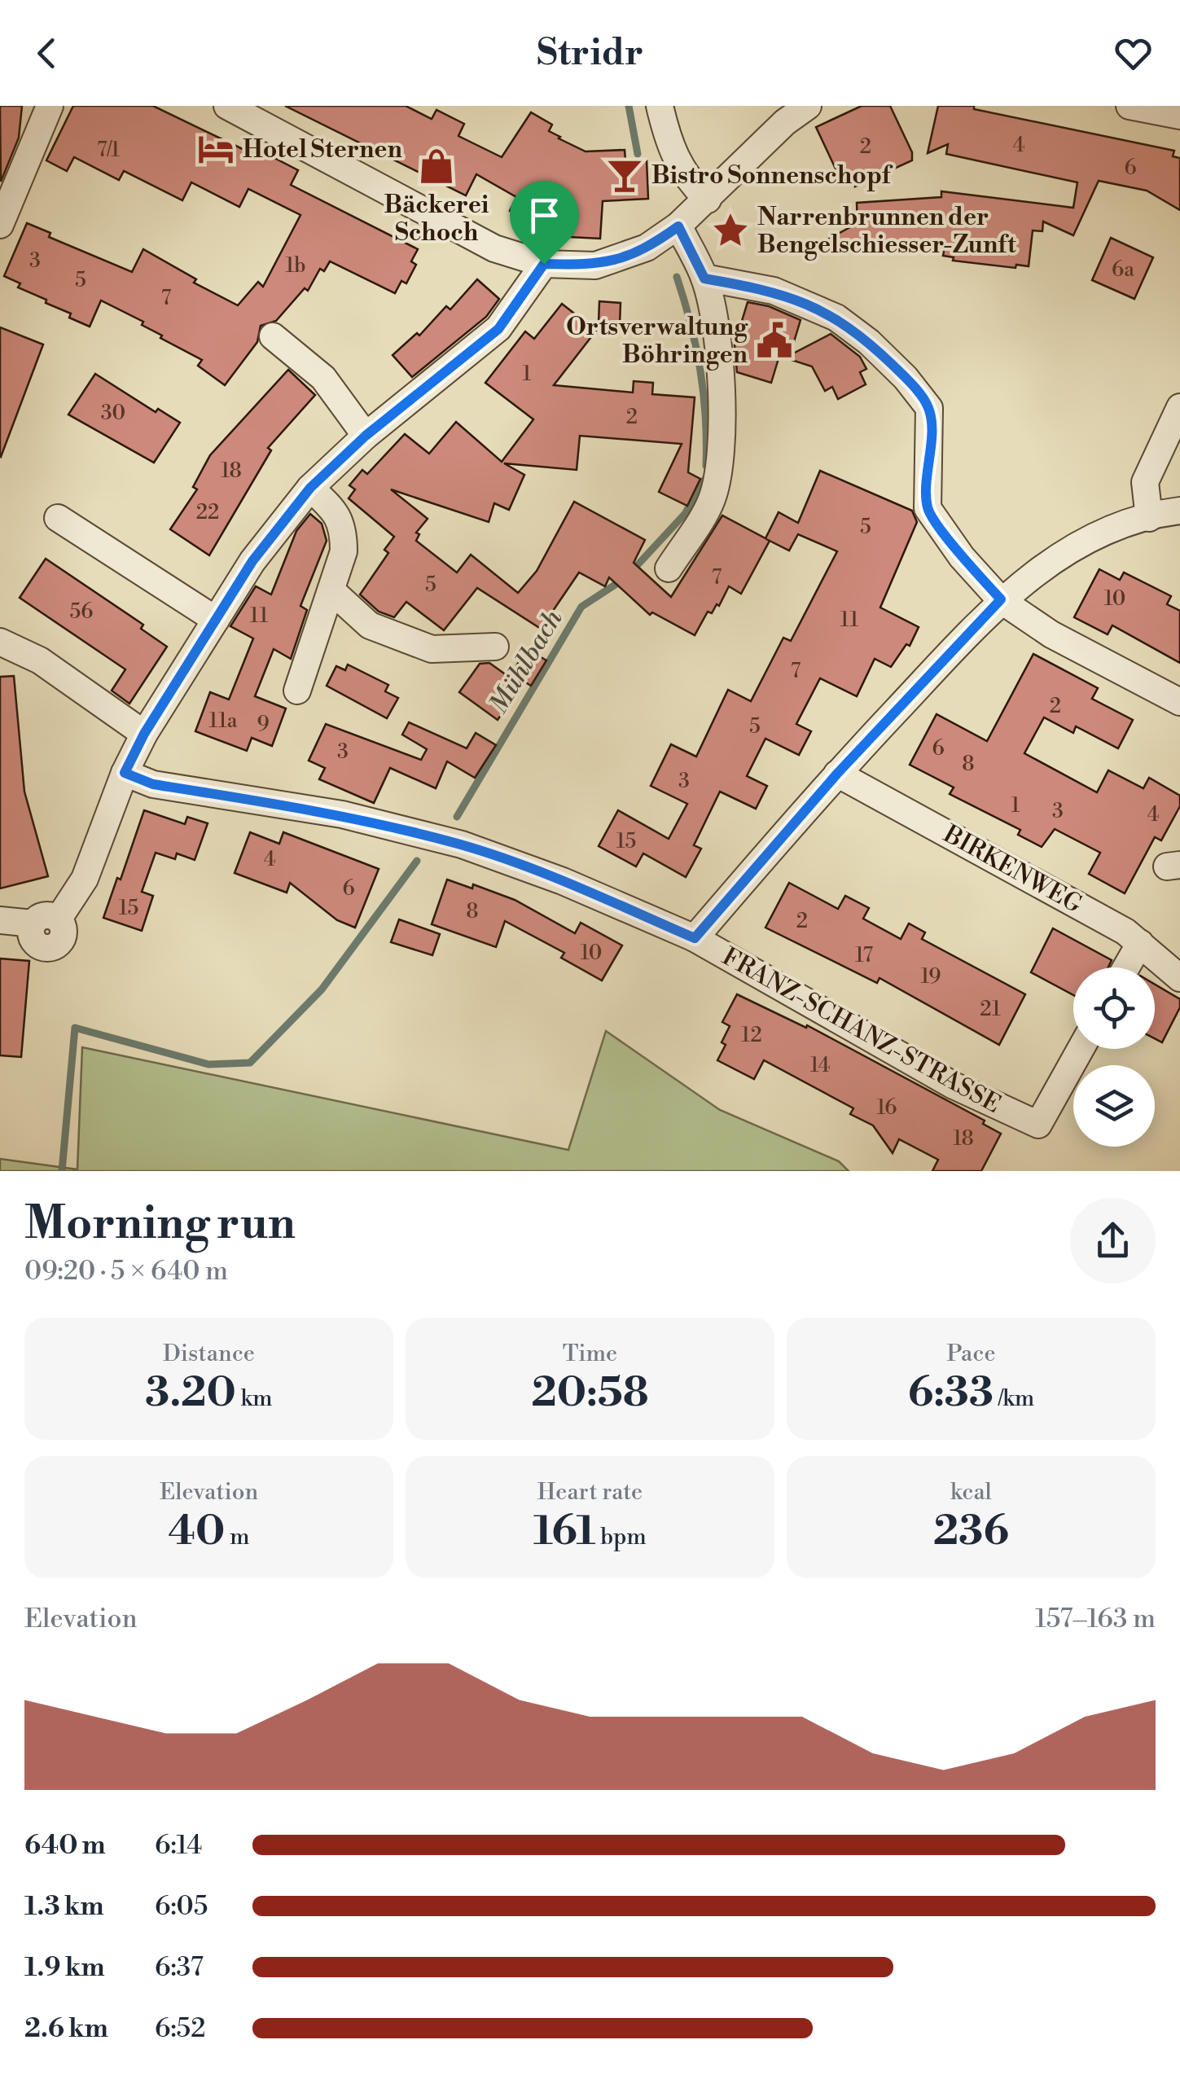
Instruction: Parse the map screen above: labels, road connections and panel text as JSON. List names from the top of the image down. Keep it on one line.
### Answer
{"streets":{"street":["BIRKENWEG","FRANZ-SCHANZ-STRASSE"]},"water":["Mühlbach"],"places":{"hotel":["Hotel Sternen"],"shop":["Bäckerei Schoch"],"bar":["Bistro Sonnenschopf"],"place":["Narrenbrunnen der Bengelschiesser-Zunft"],"public building":["Ortsverwaltung Böhringen"]},"house_numbers":["4","2","7/1","6","3","1b","6a","5","7","1","30","2","18","22","5","7","5","10","56","11","11","7","2","11a","9","5","6","3","8","3","1","3","4","15","4","6","15","8","2","10","17","19","21","12","14","16","18"],"page":{"header":"Stridr","heading":["Morning run","09:20 · 5 × 640 m"],"stats":[["Distance","3.20 km"],["Time","20:58"],["Pace","6:33 /km"],["Elevation","40 m"],["Heart rate","161 bpm"],["kcal","236"]],"chart":["Elevation","157–163 m"],"list":[{"name":"640 m","note":"6:14"},{"name":"1.3 km","note":"6:05"},{"name":"1.9 km","note":"6:37"},{"name":"2.6 km","note":"6:52"}]}}
